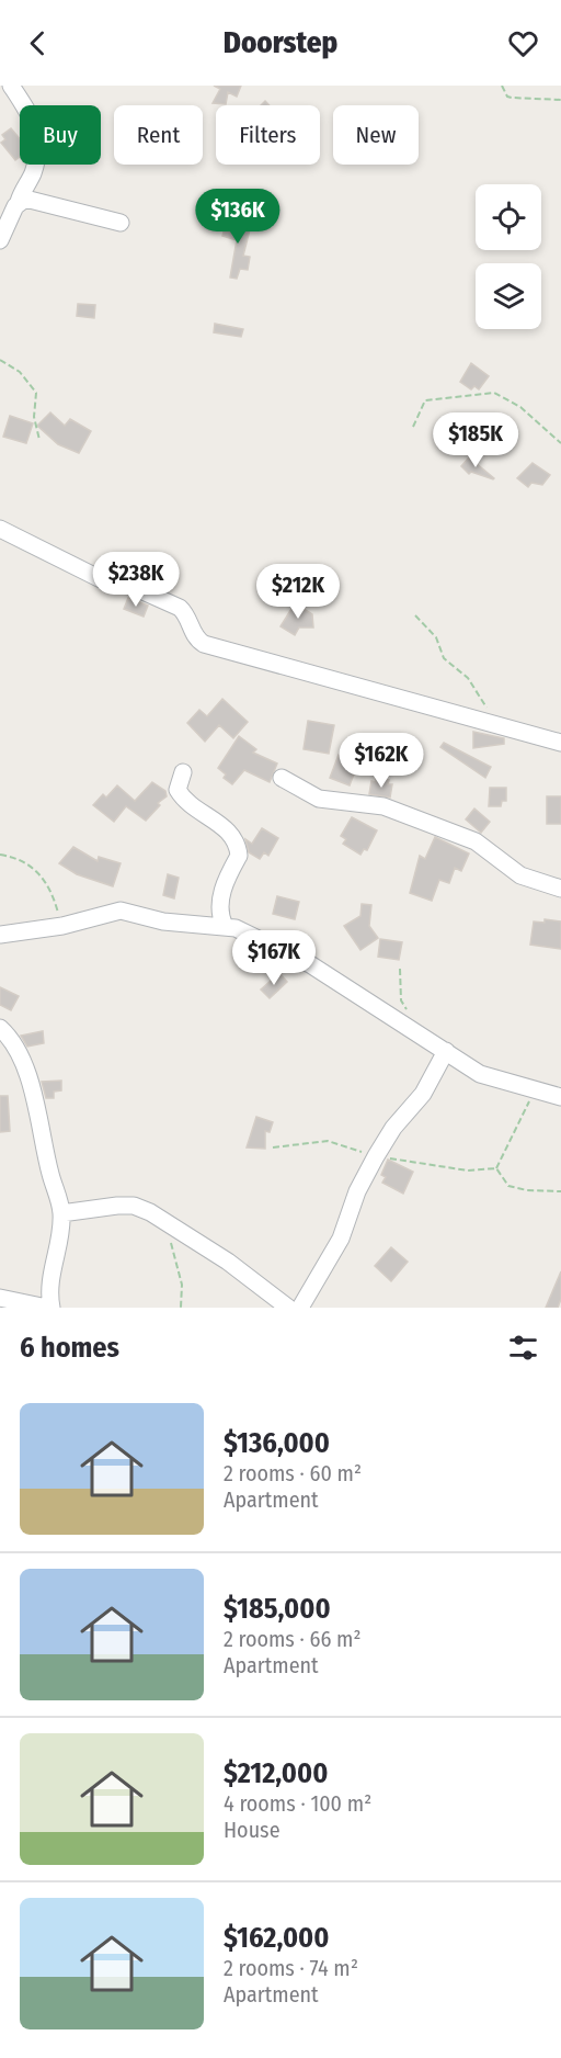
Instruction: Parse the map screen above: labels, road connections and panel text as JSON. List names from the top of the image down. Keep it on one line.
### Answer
{"page":{"header":"Doorstep","chip":["Buy","Rent","Filters","New"],"price":["$136K","$185K","$238K","$212K","$162K","$167K"],"heading":"6 homes","list":[{"name":"$136,000","note":"2 rooms · 60 m² · Apartment"},{"name":"$185,000","note":"2 rooms · 66 m² · Apartment"},{"name":"$212,000","note":"4 rooms · 100 m² · House"},{"name":"$162,000","note":"2 rooms · 74 m² · Apartment"}]}}
